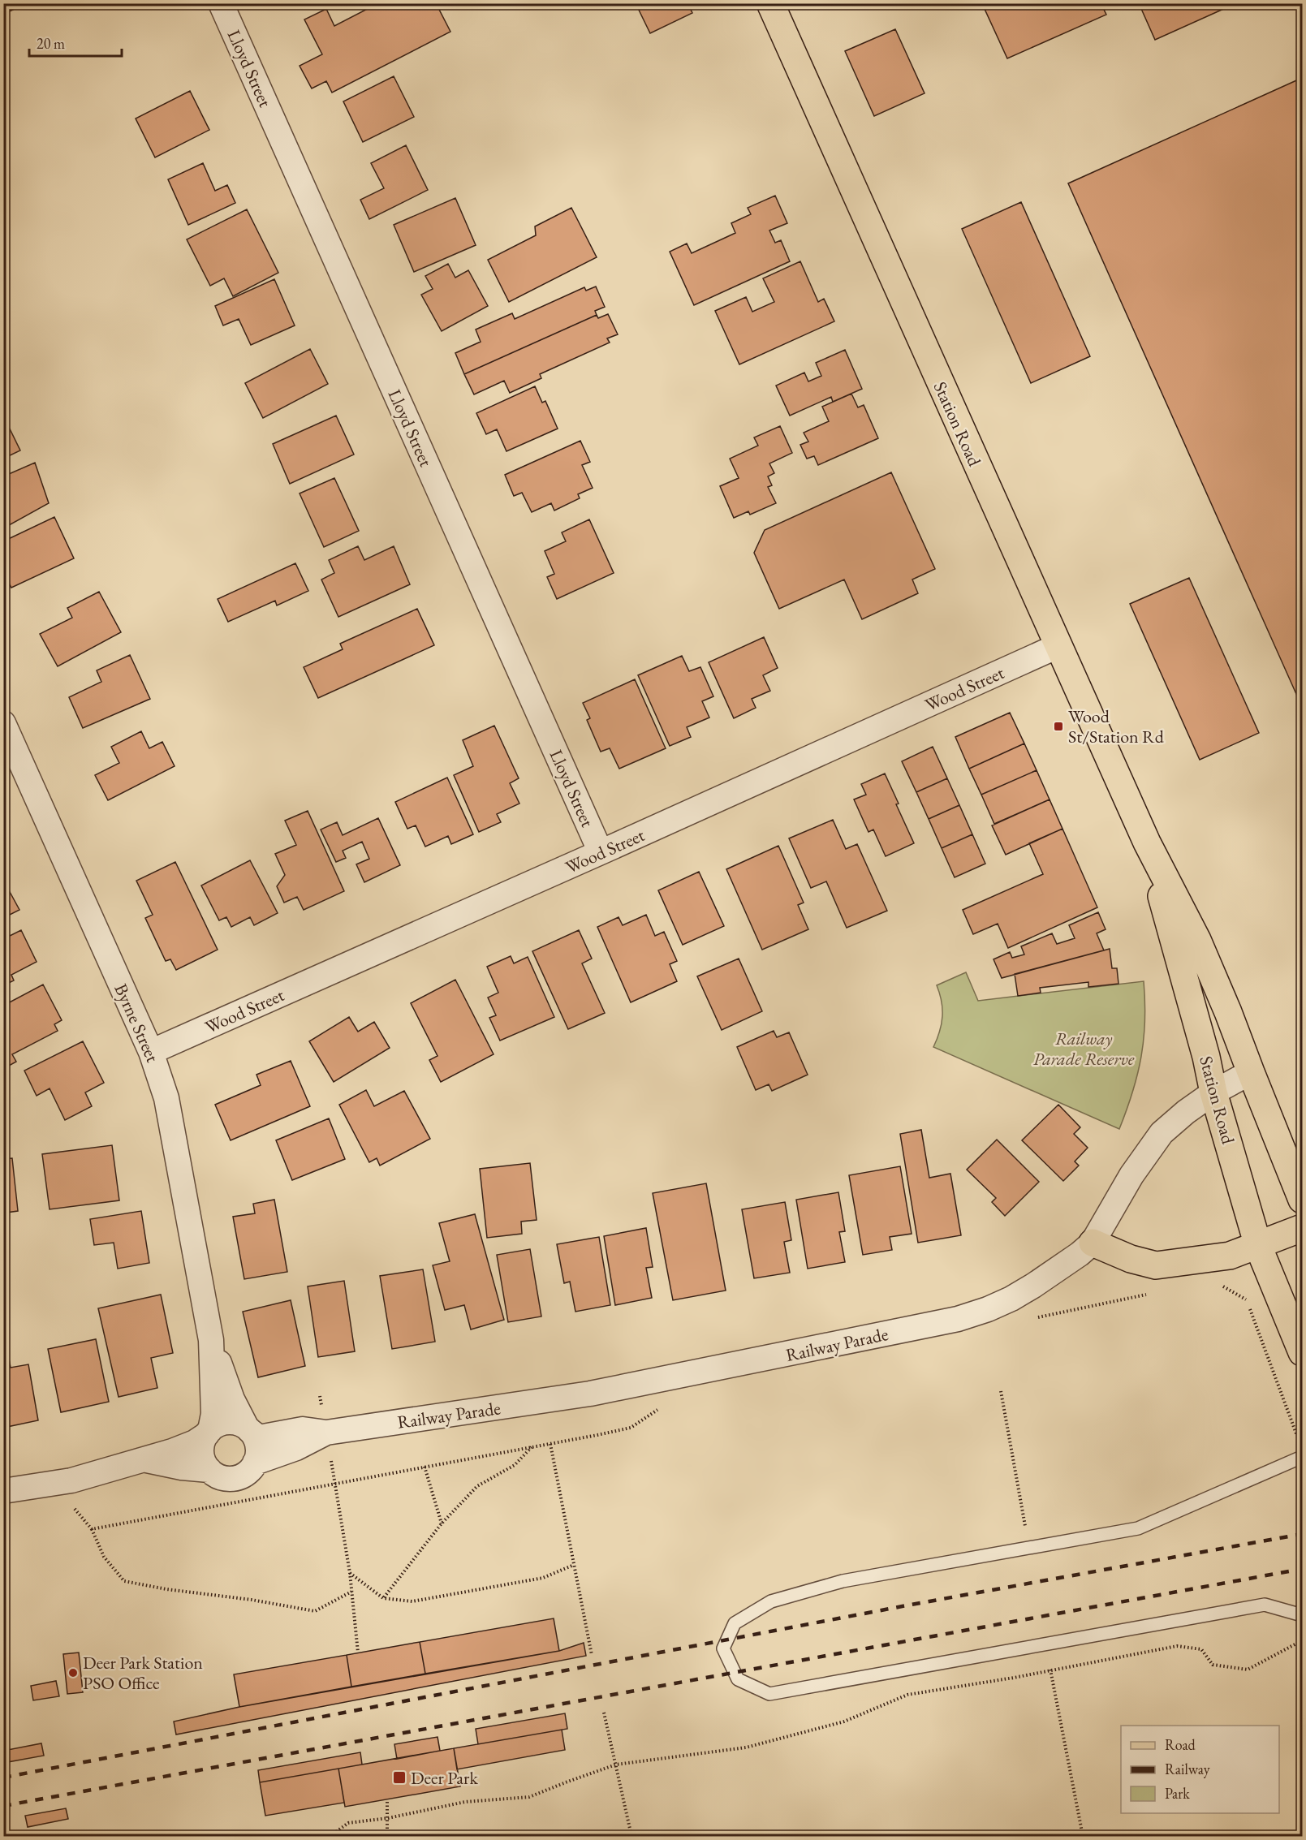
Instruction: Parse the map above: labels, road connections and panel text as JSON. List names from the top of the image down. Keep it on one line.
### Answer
{"streets":{"main road":["Station Road"],"street":["Lloyd Street","Wood Street","Byrne Street","Railway Parade"]},"crossings":[["Lloyd Street","Wood Street"],["Station Road","Wood Street"],["Station Road","Railway Parade"],["Wood Street","Byrne Street"],["Byrne Street","Railway Parade"]],"parks":["Railway Parade Reserve"],"places":{"transit":["Wood St/Station Rd","Deer Park"],"other":["Deer Park Station PSO Office"]},"legend":["Road","Railway","Park"],"scale_bar":"20 m"}
